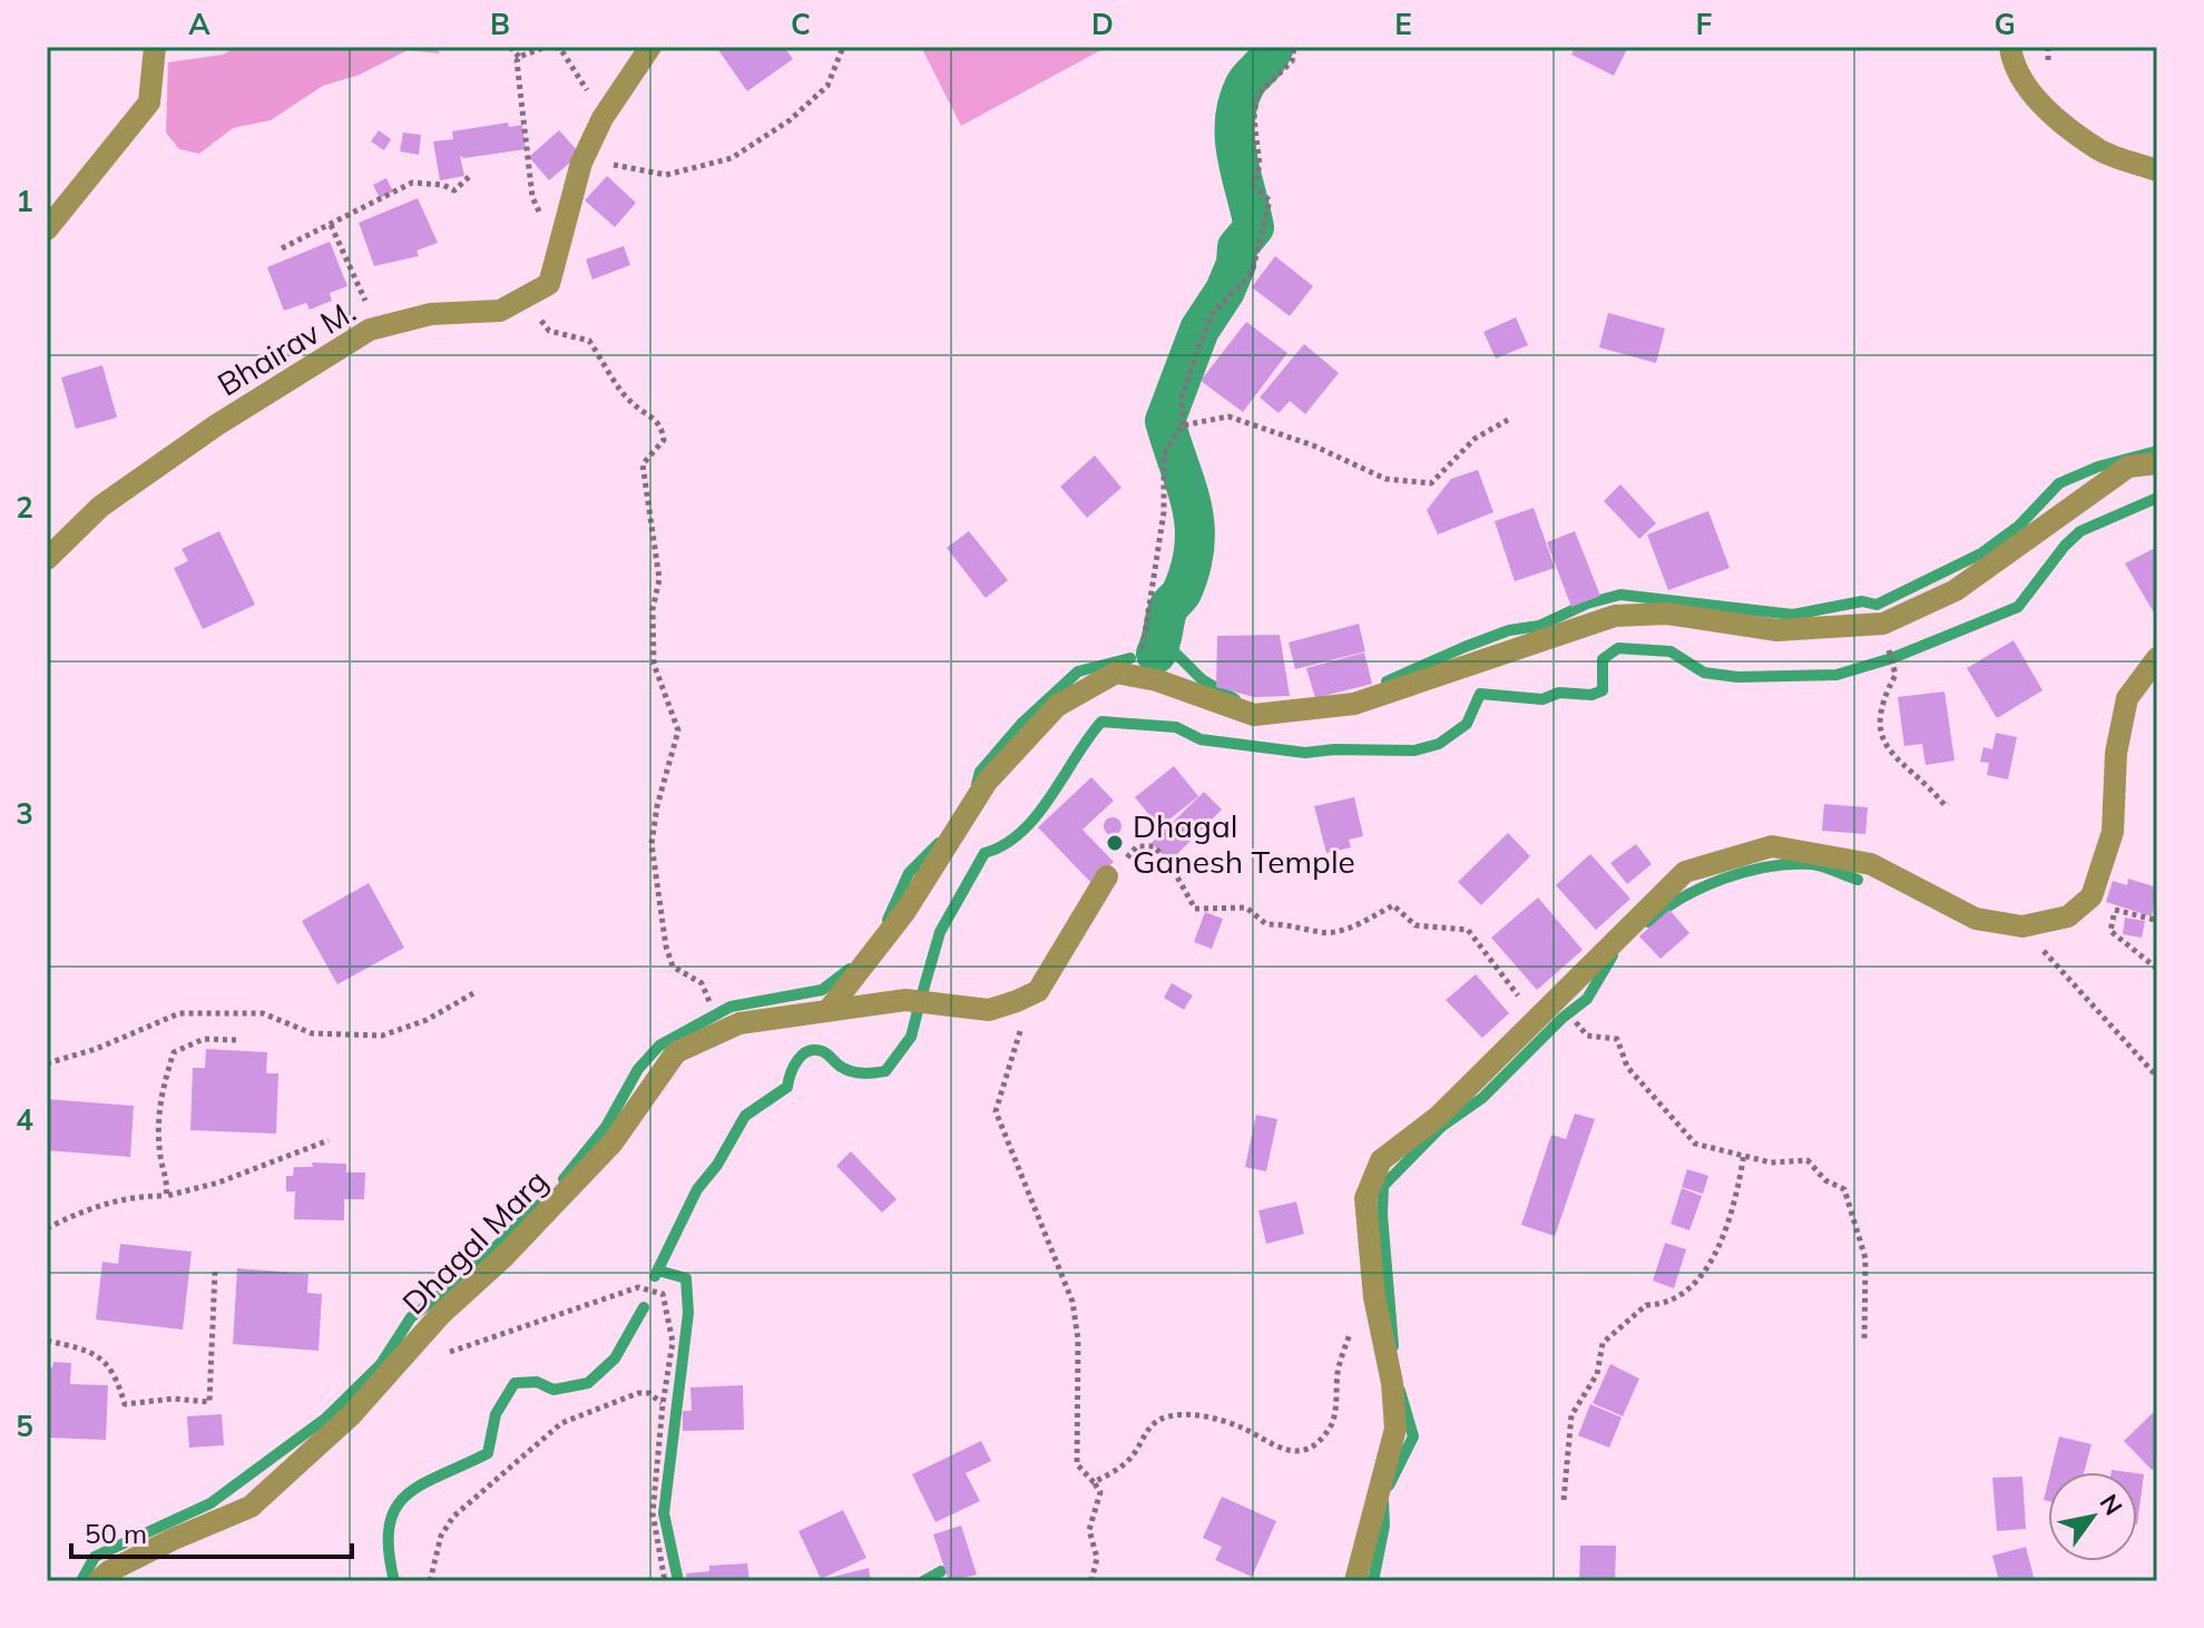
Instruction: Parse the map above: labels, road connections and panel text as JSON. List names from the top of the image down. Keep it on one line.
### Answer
{"streets":{"street":["Bhairav M.","Dhagal Marg"]},"places":["Dhagal Ganesh Temple"],"scale_bar":"50 m","north":"top right","grid":{"columns":["A","B","C","D","E","F","G"],"rows":["1","2","3","4","5"]}}
